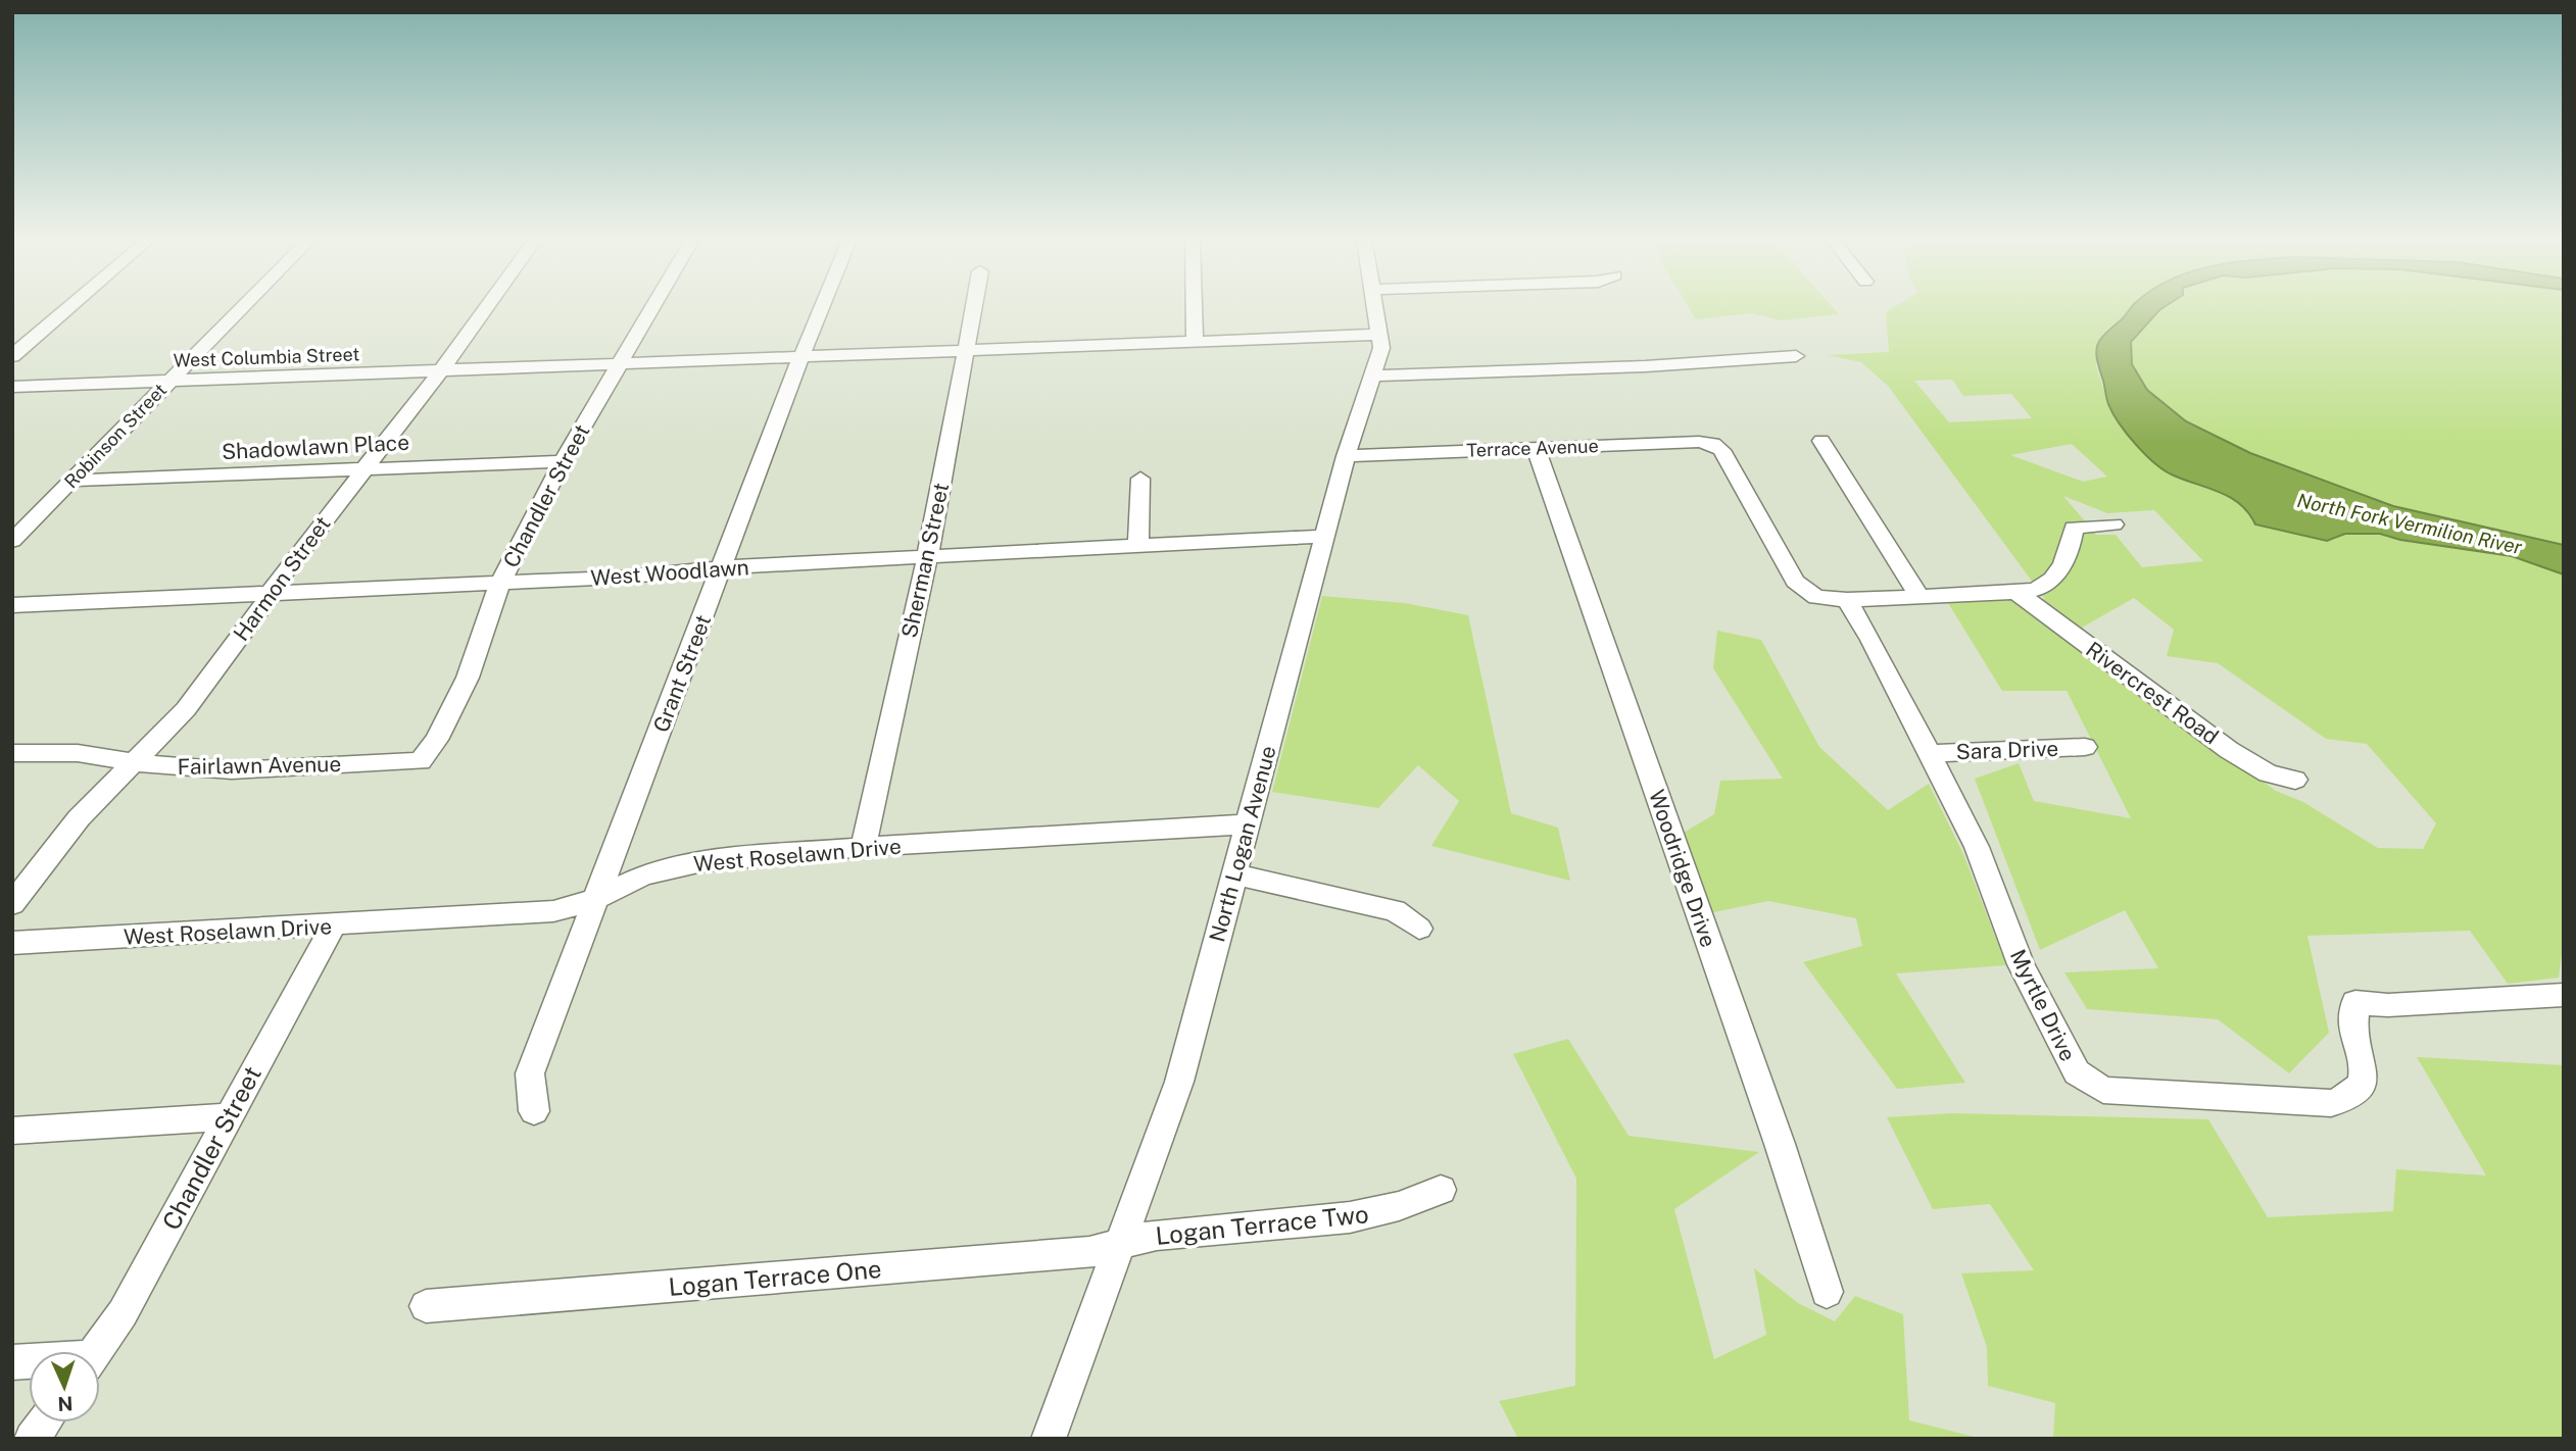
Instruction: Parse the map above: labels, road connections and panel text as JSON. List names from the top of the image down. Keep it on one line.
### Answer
{"streets":{"street":["West Columbia Street","Robinson Street","Shadowlawn Place","Terrace Avenue","Chandler Street","Sherman Street","West Woodlawn","Harmon Street","Grant Street","Rivercrest Road","Sara Drive","Fairlawn Avenue","North Logan Avenue","West Roselawn Drive","Woodridge Drive","Myrtle Drive","Logan Terrace Two","Logan Terrace One"]},"crossings":[["West Columbia Street","Robinson Street"],["West Columbia Street","Chandler Street"],["West Columbia Street","Sherman Street"],["West Columbia Street","Harmon Street"],["West Columbia Street","Grant Street"],["West Columbia Street","North Logan Avenue"],["Robinson Street","Shadowlawn Place"],["Shadowlawn Place","Chandler Street"],["Shadowlawn Place","Harmon Street"],["Terrace Avenue","North Logan Avenue"],["Terrace Avenue","Woodridge Drive"],["Terrace Avenue","Myrtle Drive"],["Chandler Street","West Woodlawn"],["Chandler Street","Fairlawn Avenue"],["Chandler Street","West Roselawn Drive"],["Sherman Street","West Woodlawn"],["Sherman Street","West Roselawn Drive"],["West Woodlawn","Harmon Street"],["West Woodlawn","Grant Street"],["West Woodlawn","North Logan Avenue"],["Harmon Street","Fairlawn Avenue"],["Grant Street","West Roselawn Drive"],["Sara Drive","Myrtle Drive"],["North Logan Avenue","West Roselawn Drive"],["North Logan Avenue","Logan Terrace Two"],["North Logan Avenue","Logan Terrace One"],["Logan Terrace Two","Logan Terrace One"]],"water":["North Fork Vermilion River"],"north":"bottom"}
